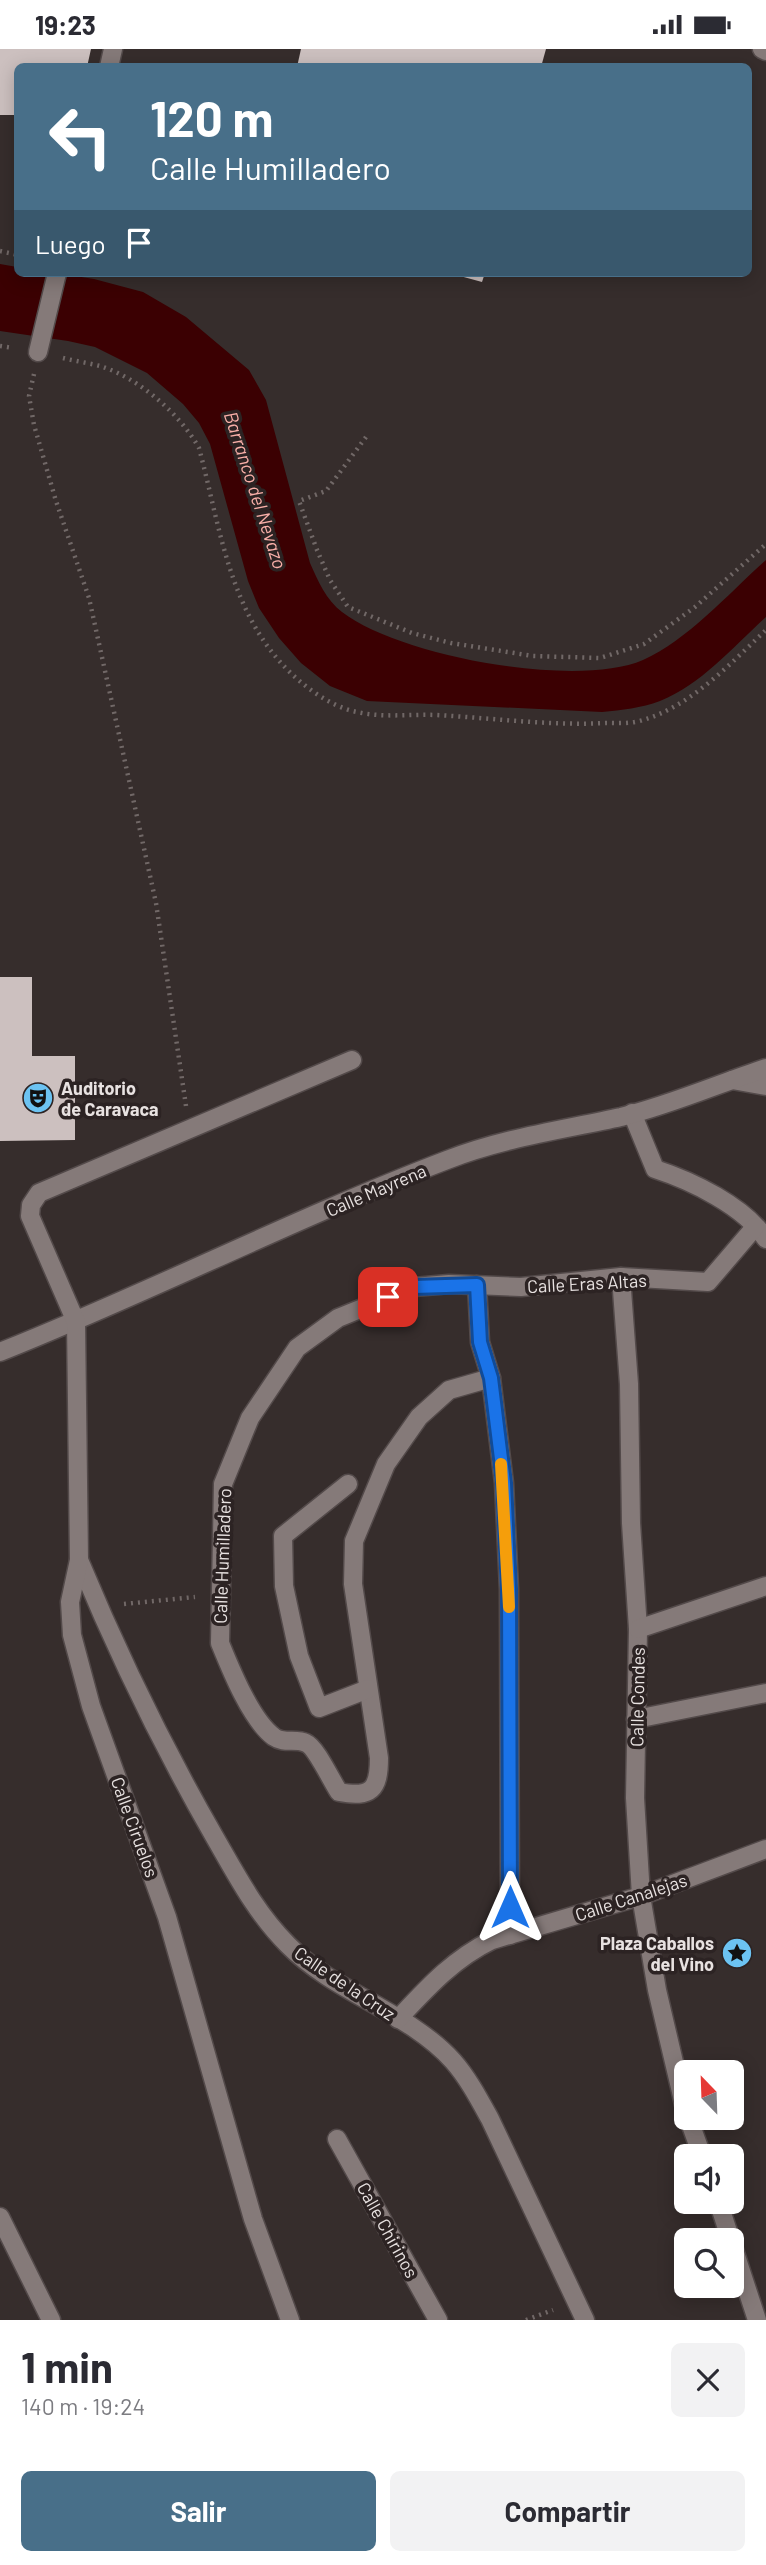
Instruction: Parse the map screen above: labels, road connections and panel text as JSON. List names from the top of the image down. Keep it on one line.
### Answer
{"streets":{"street":["Calle Mayrena","Calle Eras Altas","Calle Humilladero","Calle Condes","Calle Ciruelos","Calle Canalejas","Calle de la Cruz","Calle Chirinos"]},"crossings":[["Calle Mayrena","Calle Ciruelos"],["Calle Eras Altas","Calle Humilladero"],["Calle Eras Altas","Calle Condes"],["Calle Condes","Calle Canalejas"],["Calle Ciruelos","Calle de la Cruz"],["Calle Canalejas","Calle de la Cruz"]],"water":["Barranco del Nevazo"],"places":{"theatre":["Auditorio de Caravaca"],"place":["Plaza Caballos del Vino"]},"north":"top left","page":{"status":"19:23","turn":["120 m","Calle Humilladero"],"then":"Luego","heading":["1 min","140 m · 19:24"],"buttons":["Salir","Compartir"]}}
